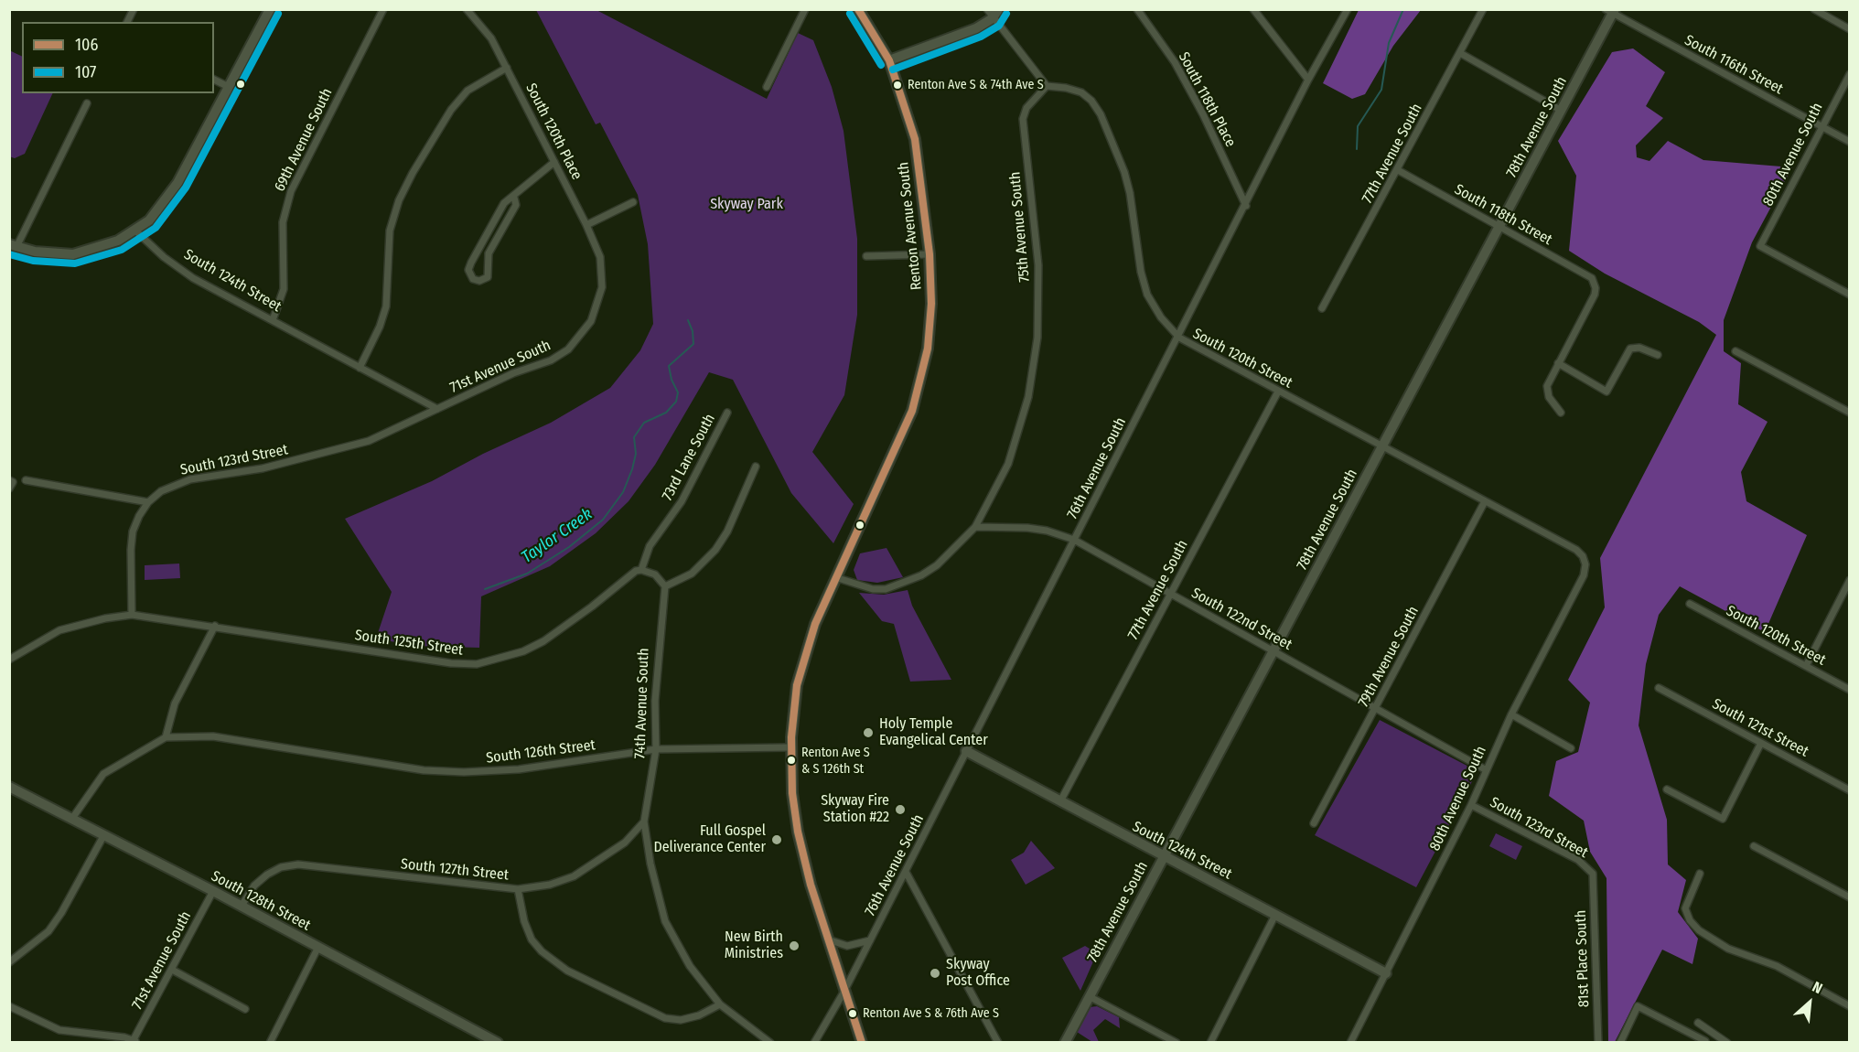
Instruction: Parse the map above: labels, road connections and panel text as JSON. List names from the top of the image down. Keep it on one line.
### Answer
{"streets":{"street":["South 116th Street","South 118th Place","78th Avenue South","South 120th Place","69th Avenue South","77th Avenue South","80th Avenue South","South 118th Street","Renton Avenue South","75th Avenue South","South 124th Street","South 120th Street","71st Avenue South","73rd Lane South","South 123rd Street","76th Avenue South","South 122nd Street","South 125th Street","79th Avenue South","74th Avenue South","South 121st Street","South 126th Street","South 127th Street","South 128th Street","81st Place South"]},"crossings":[["South 116th Street","78th Avenue South"],["South 116th Street","80th Avenue South"],["South 118th Place","76th Avenue South"],["78th Avenue South","South 118th Street"],["78th Avenue South","South 124th Street"],["78th Avenue South","South 120th Street"],["78th Avenue South","South 122nd Street"],["South 120th Place","71st Avenue South"],["69th Avenue South","South 124th Street"],["77th Avenue South","South 118th Street"],["77th Avenue South","South 124th Street"],["77th Avenue South","South 120th Street"],["77th Avenue South","South 122nd Street"],["80th Avenue South","South 124th Street"],["80th Avenue South","South 120th Street"],["80th Avenue South","South 123rd Street"],["80th Avenue South","South 122nd Street"],["Renton Avenue South","75th Avenue South"],["Renton Avenue South","76th Avenue South"],["Renton Avenue South","South 126th Street"],["75th Avenue South","South 120th Street"],["75th Avenue South","South 122nd Street"],["South 124th Street","71st Avenue South"],["South 124th Street","South 123rd Street"],["South 124th Street","76th Avenue South"],["South 120th Street","76th Avenue South"],["South 120th Street","79th Avenue South"],["71st Avenue South","South 123rd Street"],["71st Avenue South","South 128th Street"],["73rd Lane South","South 125th Street"],["South 123rd Street","South 125th Street"],["South 123rd Street","81st Place South"],["76th Avenue South","South 122nd Street"],["South 122nd Street","79th Avenue South"],["74th Avenue South","South 126th Street"],["74th Avenue South","South 127th Street"],["South 127th Street","South 128th Street"]],"water":["Taylor Creek"],"parks":["Skyway Park"],"places":["Renton Ave S & 74th Ave S","Holy Temple Evangelical Center","Renton Ave S & S 126th St","Skyway Fire Station #22","Full Gospel Deliverance Center","New Birth Ministries","Skyway Post Office","Renton Ave S & 76th Ave S"],"lines":["transit line 106","transit line 107"],"legend":["106","107"],"north":"top right"}
